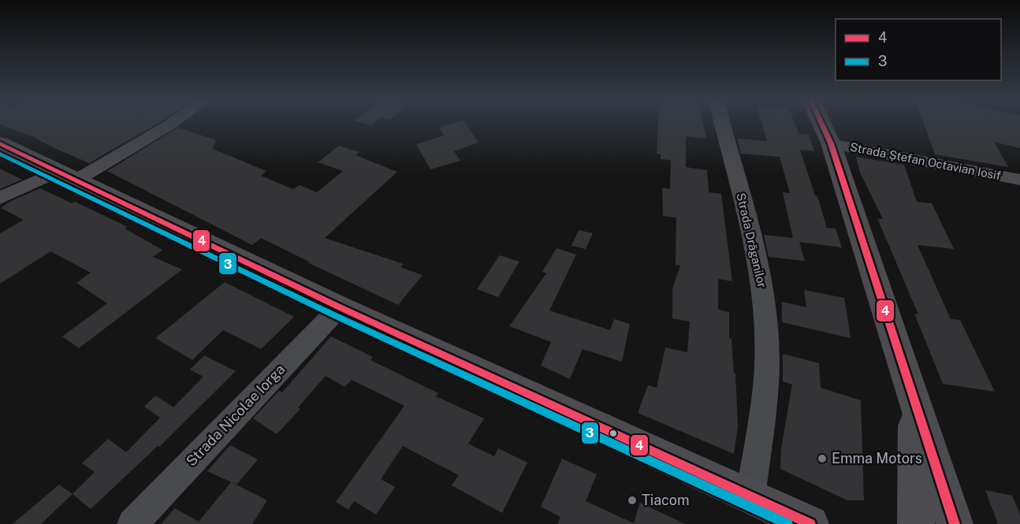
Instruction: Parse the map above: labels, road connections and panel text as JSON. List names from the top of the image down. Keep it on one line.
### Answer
{"streets":{"street":["Strada Ștefan Octavian Iosif","Strada Drăganilor","Strada Nicolae Iorga"]},"places":["Emma Motors","Tiacom"],"lines":["transit line 4","transit line 3"],"legend":["4","3"]}
